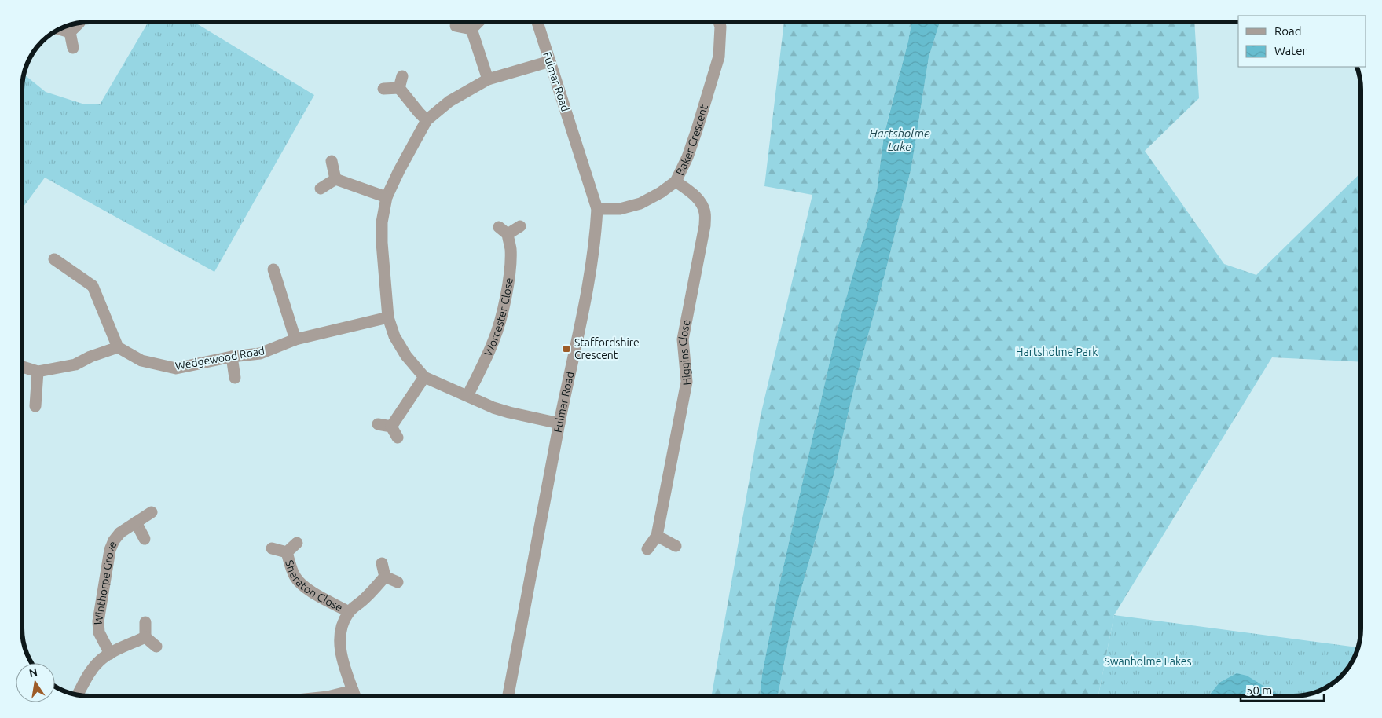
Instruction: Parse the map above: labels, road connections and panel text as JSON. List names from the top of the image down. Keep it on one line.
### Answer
{"streets":{"street":["Fulmar Road","Baker Crescent","Worcester Close","Higgins Close","Wedgewood Road","Sheraton Close","Winthorpe Grove"]},"crossings":[["Fulmar Road","Baker Crescent"],["Baker Crescent","Higgins Close"]],"water":["Hartsholme Lake"],"parks":["Hartsholme Park","Swanholme Lakes"],"places":{"transit":["Staffordshire Crescent"]},"legend":["Road","Water"],"scale_bar":"50 m","north":"top"}
